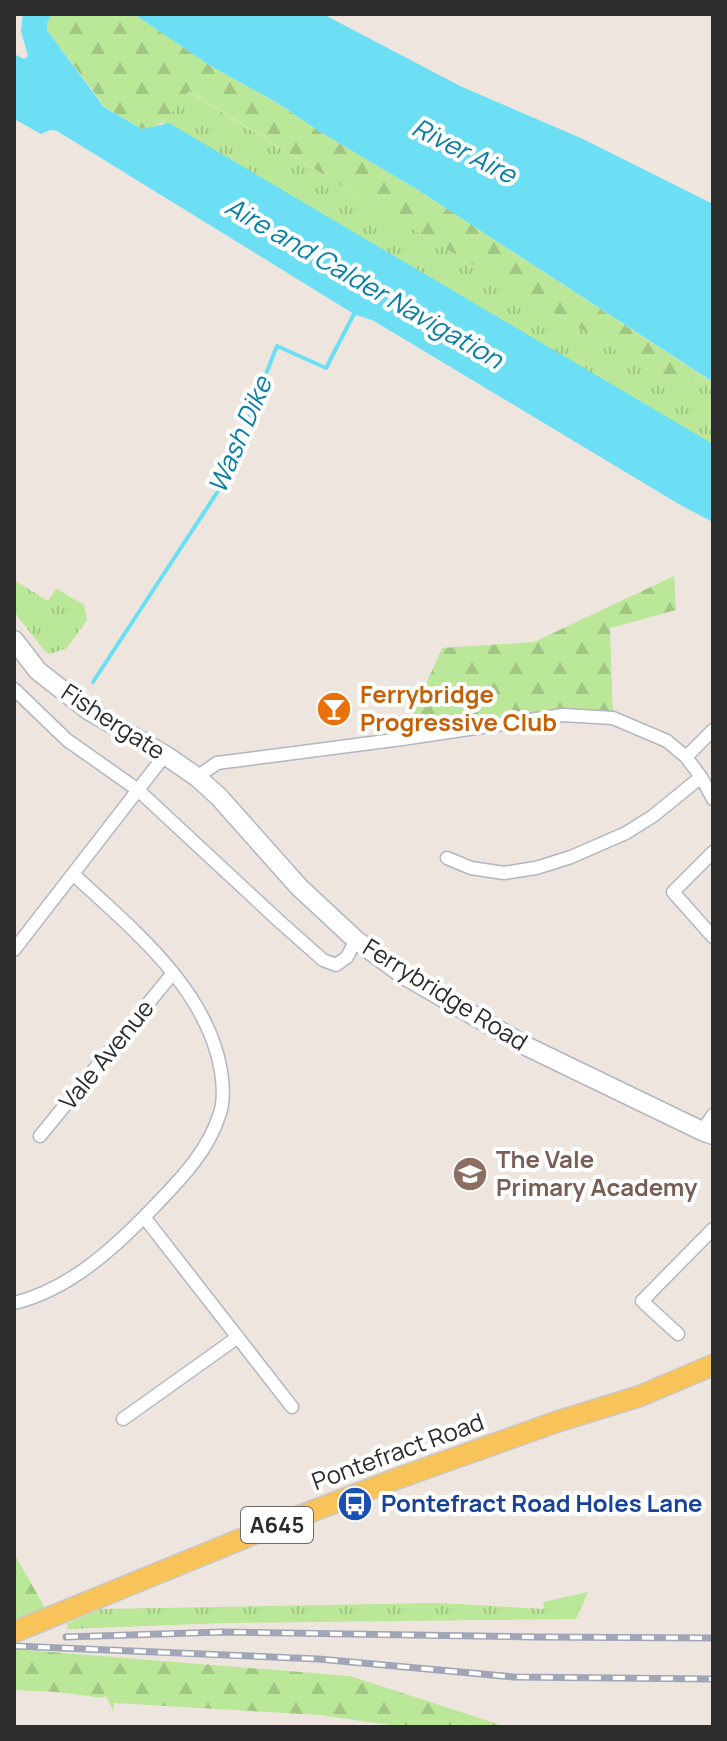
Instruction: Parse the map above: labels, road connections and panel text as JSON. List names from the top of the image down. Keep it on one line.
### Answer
{"streets":{"main road":["Fishergate","Ferrybridge Road","Pontefract Road","A645"],"street":["Vale Avenue"]},"crossings":[["Fishergate","Ferrybridge Road"]],"water":["River Aire","Aire and Calder Navigation","Wash Dike"],"places":{"bar":["Ferrybridge Progressive Club"],"school or university":["The Vale Primary Academy"],"bus stop":["Pontefract Road Holes Lane"]}}
